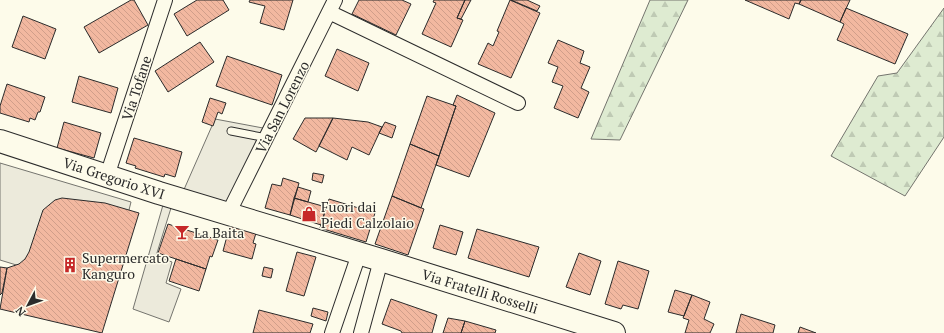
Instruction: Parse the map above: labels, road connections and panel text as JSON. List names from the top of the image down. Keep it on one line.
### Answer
{"streets":{"main road":["Via Gregorio XVI","Via Fratelli Rosselli"],"street":["Via Tofane","Via San Lorenzo"]},"crossings":[["Via Tofane","Via Gregorio XVI"],["Via San Lorenzo","Via Gregorio XVI"],["Via San Lorenzo","Via Fratelli Rosselli"],["Via Gregorio XVI","Via Fratelli Rosselli"]],"places":{"shop":["Fuori dai Piedi Calzolaio"],"bar":["La Baita"],"building":["Supermercato Kanguro"]},"north":"bottom left"}
